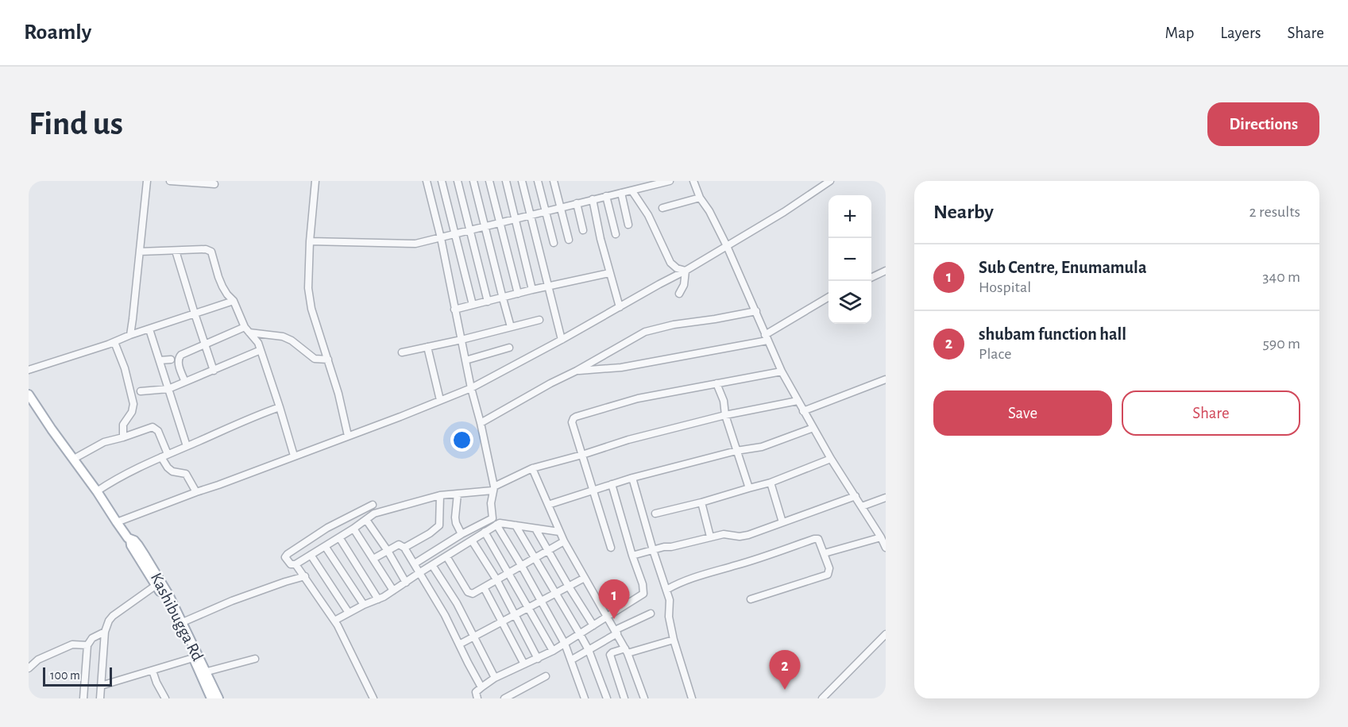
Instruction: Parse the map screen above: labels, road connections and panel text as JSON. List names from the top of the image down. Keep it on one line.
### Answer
{"streets":{"main road":["Kashibugga Rd"]},"scale_bar":"100 m","page":{"header":"Roamly","nav":["Map","Layers","Share"],"buttons":["Directions",["Save","Share"]],"title":"Find us","heading":["Nearby","2 results"],"map_buttons":["+","−"],"list":[{"mark":"1","name":"Sub Centre, Enumamula","note":"Hospital","value":"340 m"},{"mark":"2","name":"shubam function hall","note":"Place","value":"590 m"}],"pins":["1","2"],"scale":"100 m"}}
